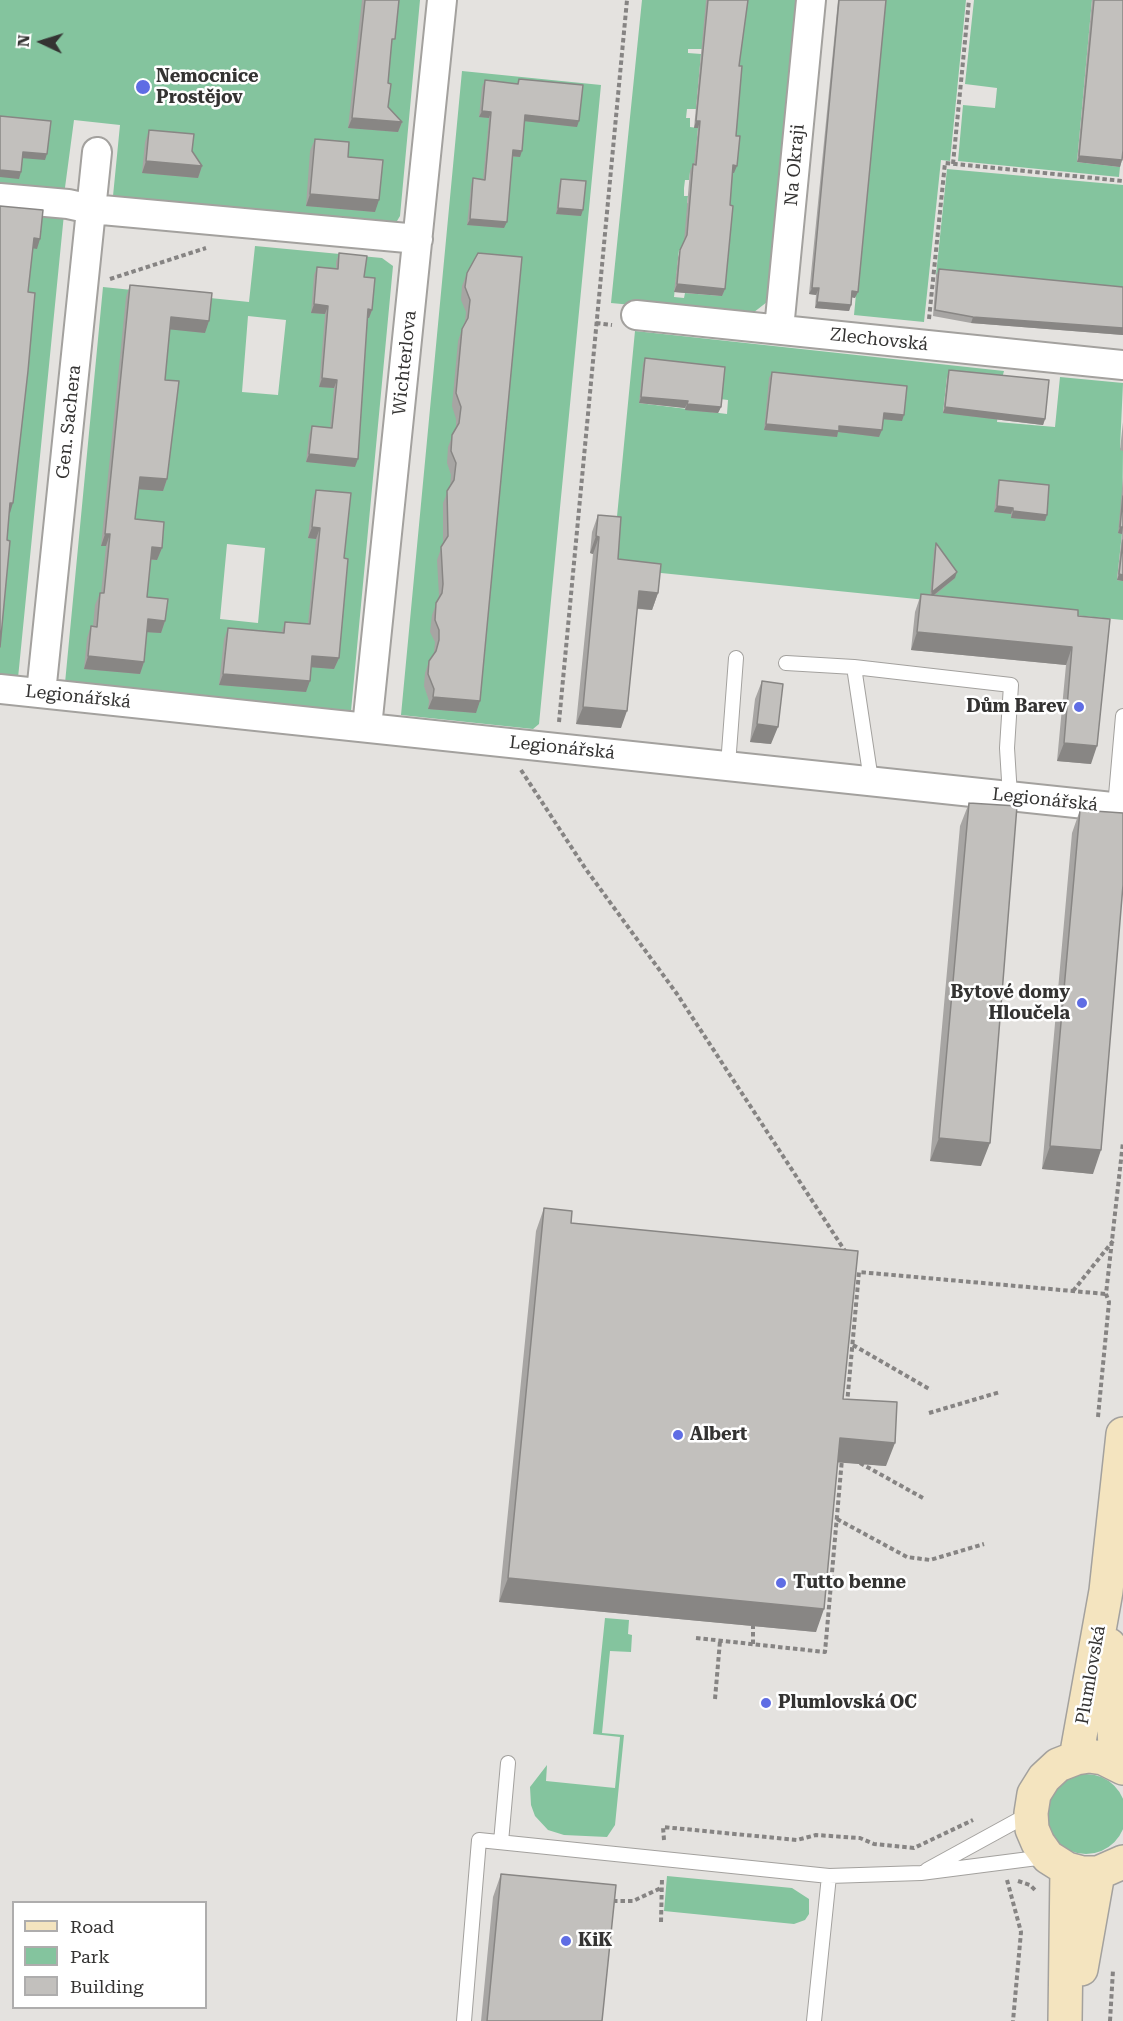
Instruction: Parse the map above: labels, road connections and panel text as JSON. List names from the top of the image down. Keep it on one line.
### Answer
{"streets":{"main road":["Plumlovská"],"street":["Na Okraji","Zlechovská","Wichterlova","Gen. Sachera","Legionářská"]},"crossings":[["Na Okraji","Zlechovská"],["Wichterlova","Legionářská"],["Gen. Sachera","Legionářská"]],"places":["Nemocnice Prostějov","Dům Barev","Bytové domy Hloučela","Albert","Tutto benne","Plumlovská OC","KiK"],"legend":["Road","Park","Building"],"north":"left"}
